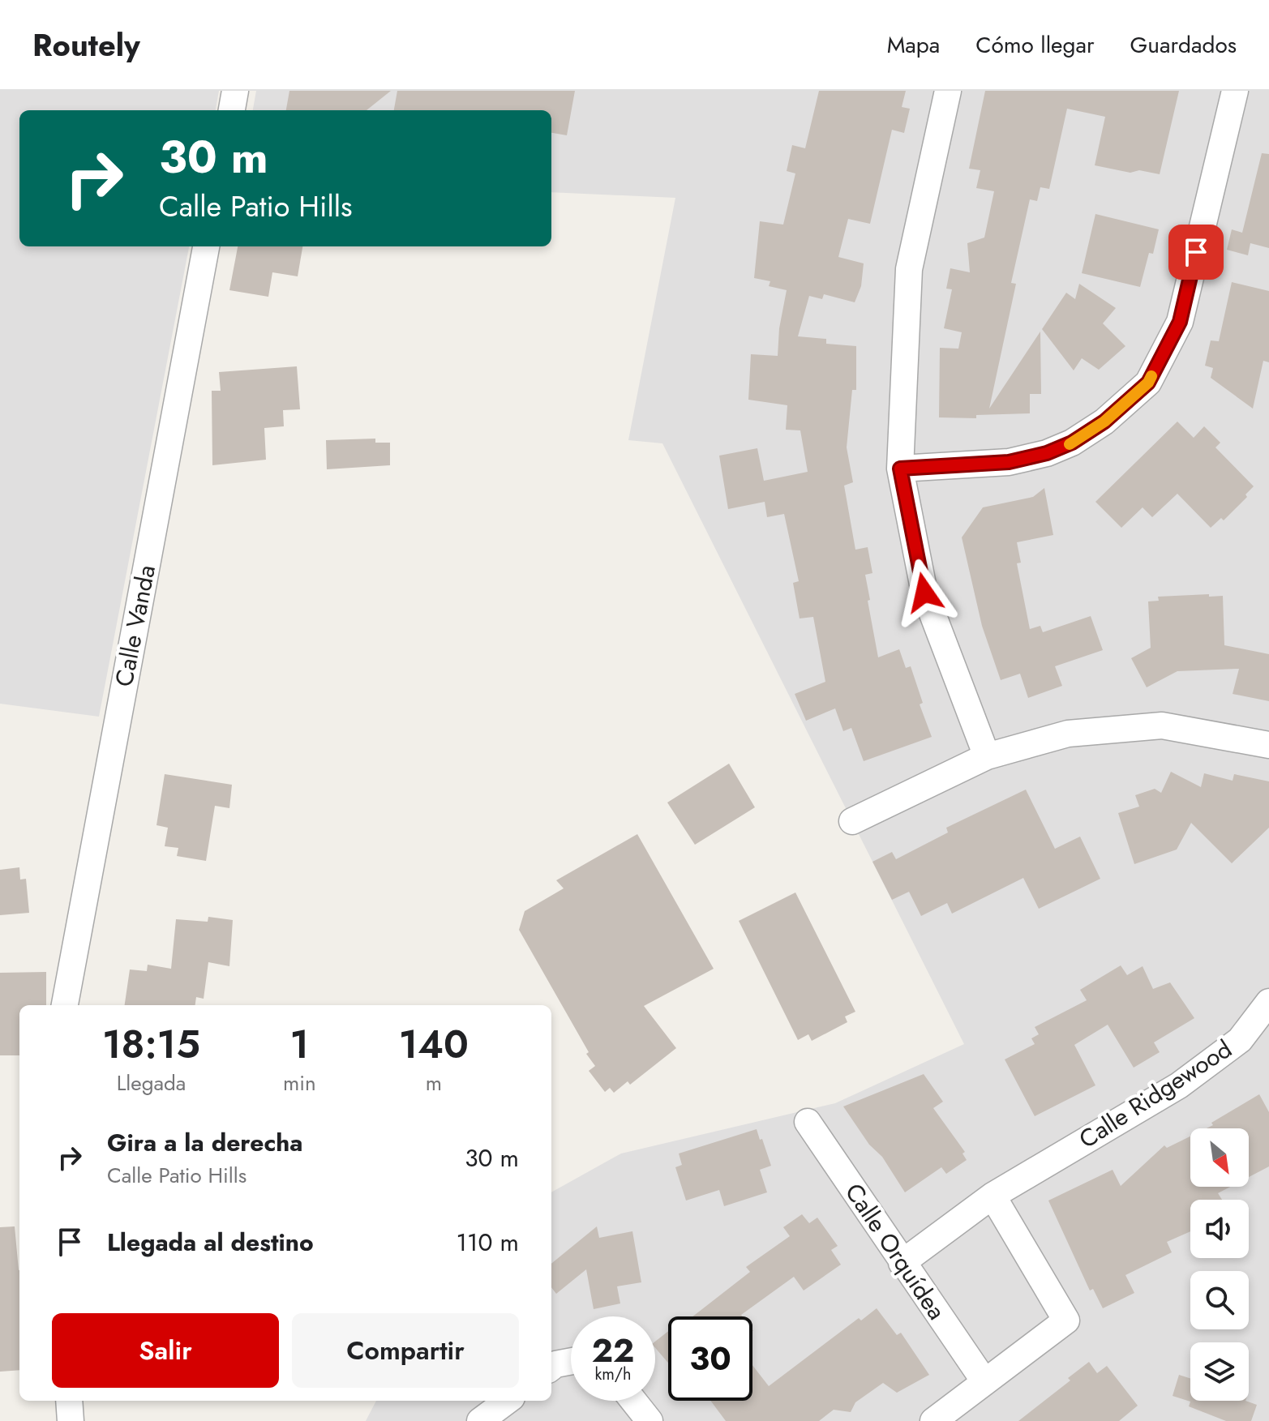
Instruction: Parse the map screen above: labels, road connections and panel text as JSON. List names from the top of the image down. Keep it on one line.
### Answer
{"streets":{"street":["Calle Vanda","Calle Ridgewood","Calle Orquídea"]},"crossings":[["Calle Ridgewood","Calle Orquídea"]],"north":"bottom right","page":{"header":"Routely","nav":["Mapa","Cómo llegar","Guardados"],"turn":["30 m","Calle Patio Hills"],"eta":["18:15","Llegada","1","min","140","m"],"list":[{"name":"Gira a la derecha","note":"Calle Patio Hills","value":"30 m"},{"name":"Llegada al destino","value":"110 m"}],"buttons":["Salir","Compartir"],"speed":"22 km/h","limit":"30"}}
